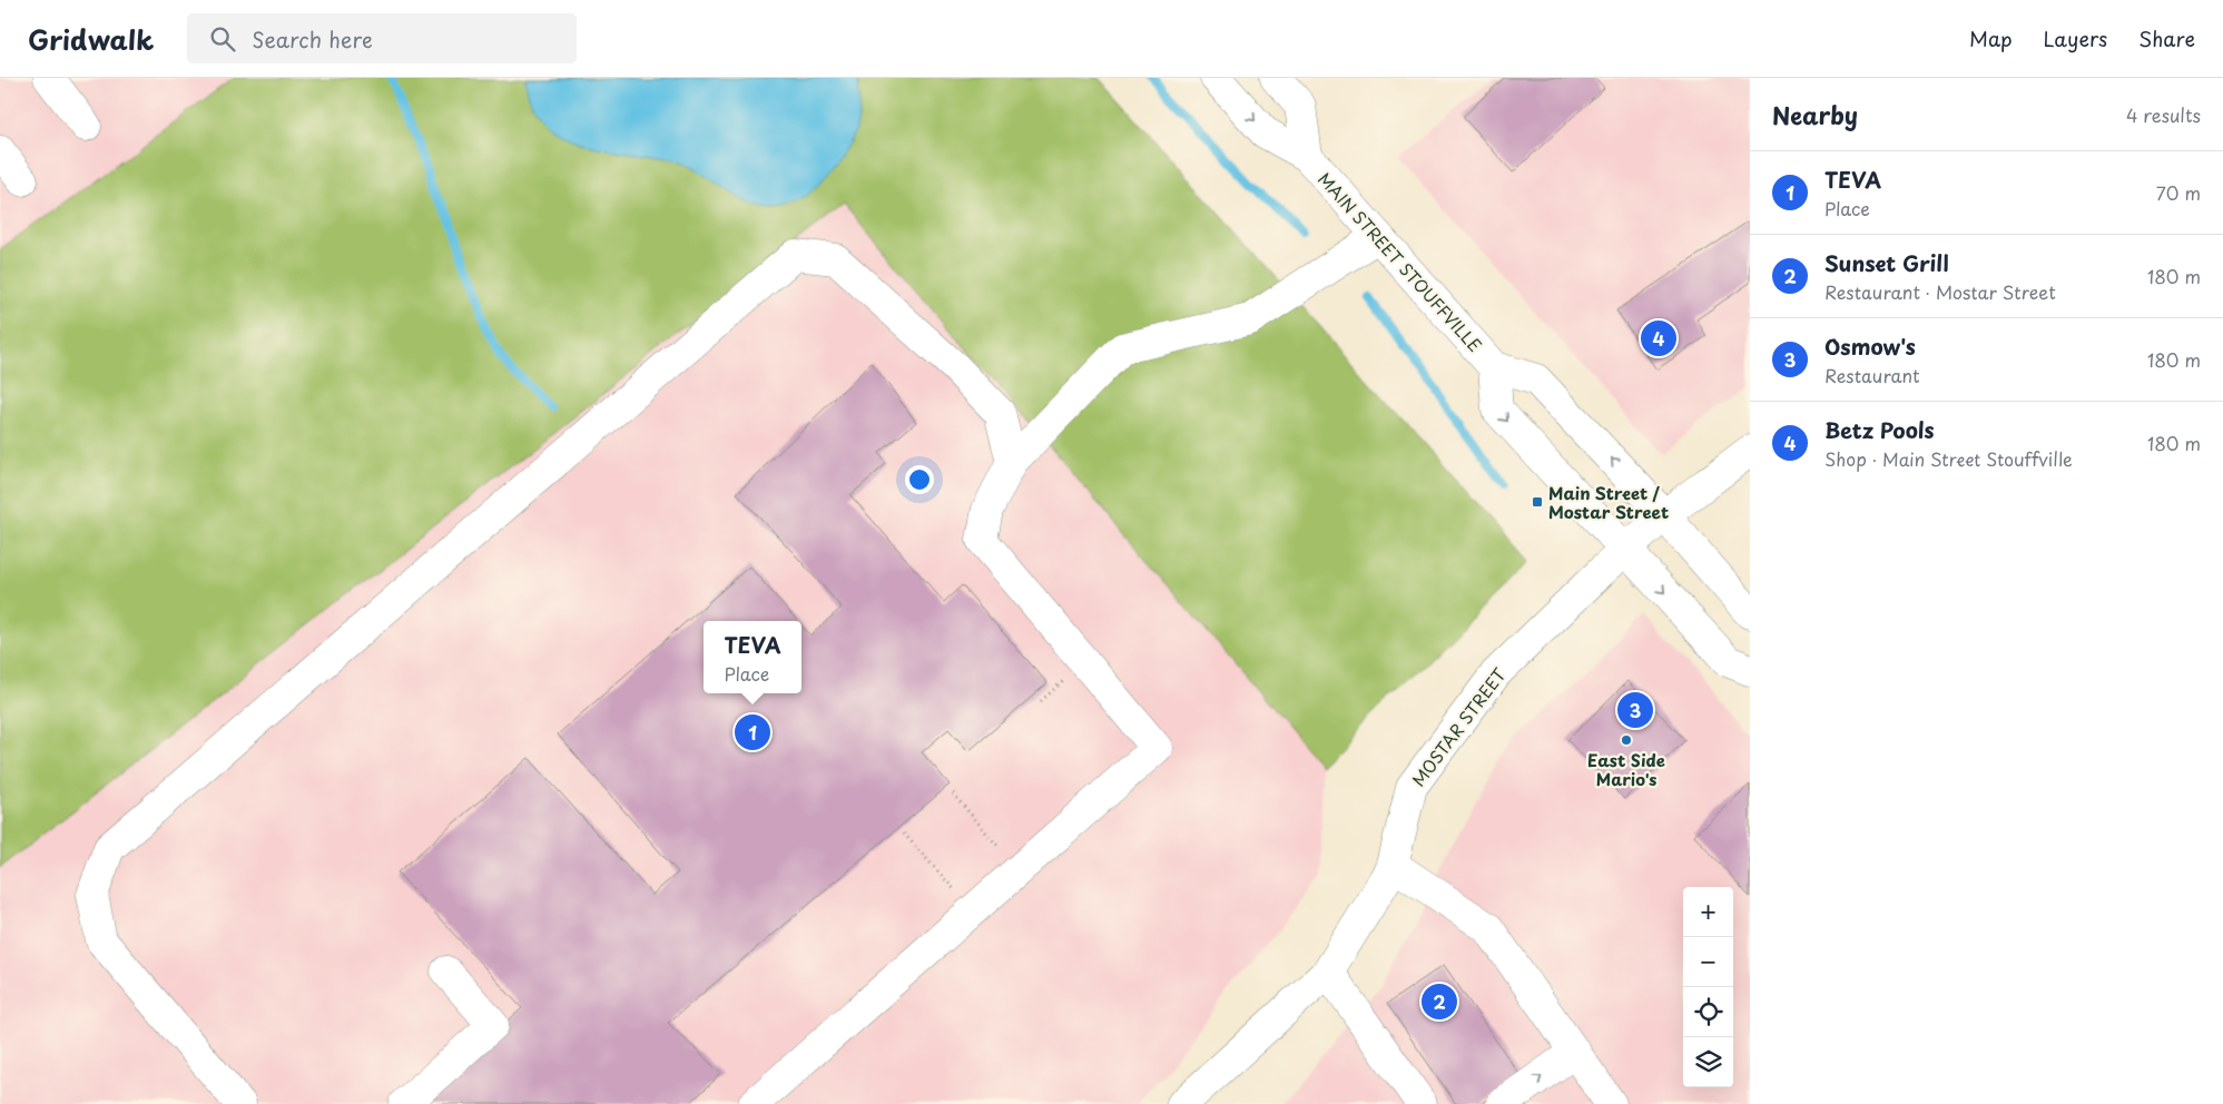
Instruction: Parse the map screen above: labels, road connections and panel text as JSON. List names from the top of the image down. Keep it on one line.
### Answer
{"streets":{"main road":["MAIN STREET STOUFFVILLE","MOSTAR STREET"]},"crossings":[["MAIN STREET STOUFFVILLE","MOSTAR STREET"]],"places":{"transit":["Main Street / Mostar Street"],"other":["East Side Mario's"]},"page":{"header":"Gridwalk","search":"Search here","nav":["Map","Layers","Share"],"heading":["Nearby","4 results"],"list":[{"mark":"1","name":"TEVA","note":"Place","value":"70 m"},{"mark":"2","name":"Sunset Grill","note":"Restaurant · Mostar Street","value":"180 m"},{"mark":"3","name":"Osmow's","note":"Restaurant","value":"180 m"},{"mark":"4","name":"Betz Pools","note":"Shop · Main Street Stouffville","value":"180 m"}],"pins":["4","3","1","2"],"popup":["TEVA","Place"],"map_buttons":["+","−"]}}
